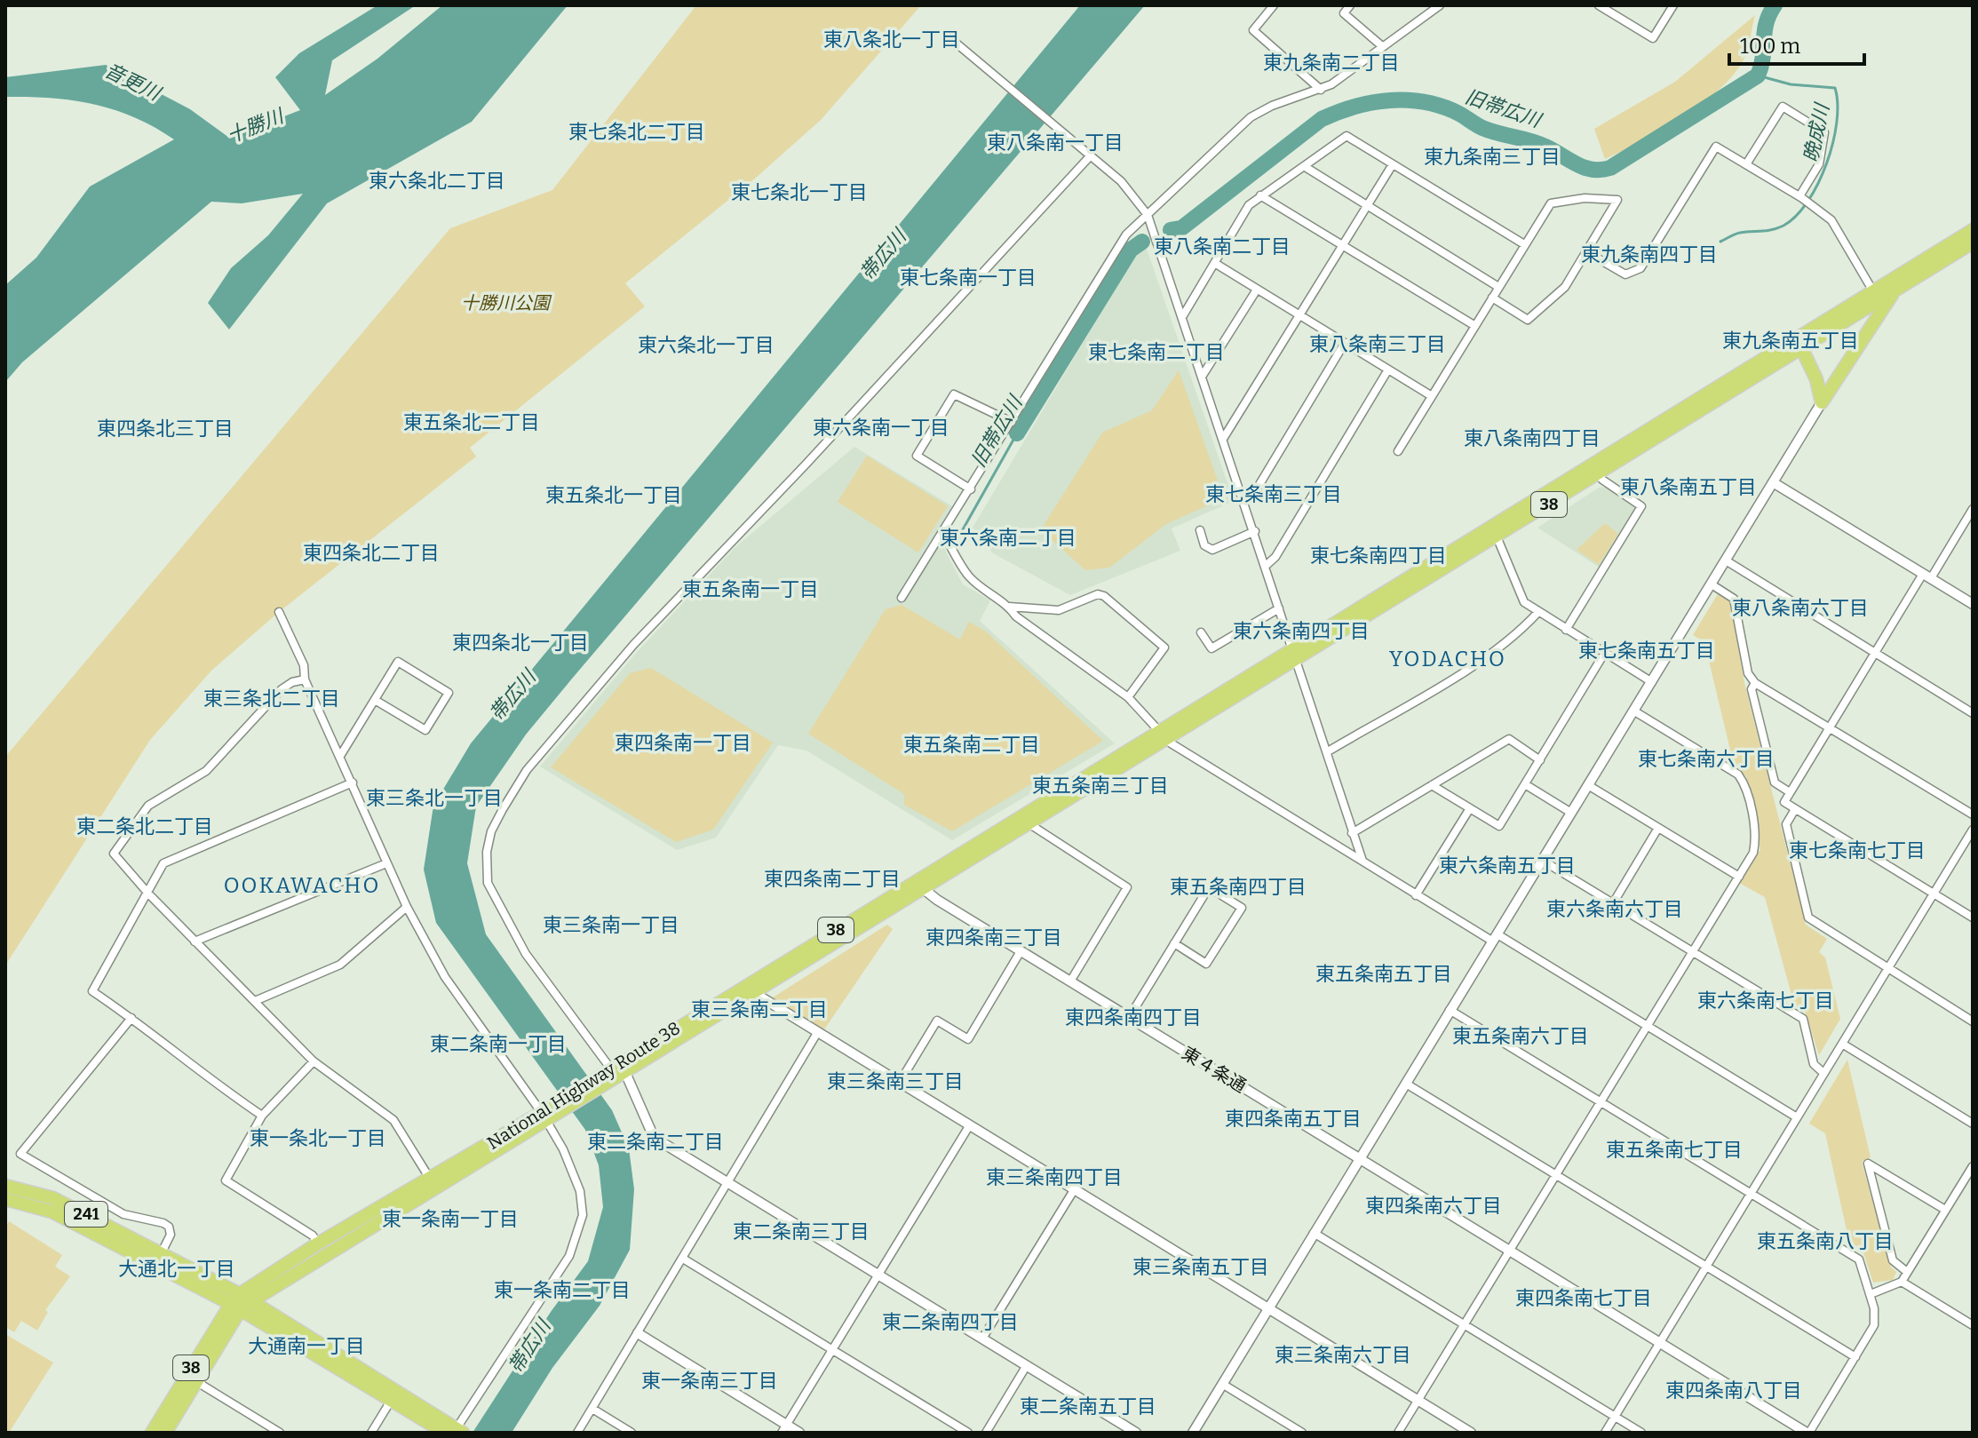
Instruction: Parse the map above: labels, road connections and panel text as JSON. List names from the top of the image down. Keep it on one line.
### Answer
{"streets":{"highway":["38","National Highway Route 38","241"],"street":["東４条通"]},"crossings":[["東４条通","National Highway Route 38"],["National Highway Route 38","241"]],"districts":["東八条北一丁目","東九条南二丁目","東七条北二丁目","東八条南一丁目","東九条南三丁目","東六条北二丁目","東七条北一丁目","東八条南二丁目","東九条南四丁目","東七条南一丁目","東九条南五丁目","東八条南三丁目","東六条北一丁目","東七条南二丁目","東五条北二丁目","東六条南一丁目","東四条北三丁目","東八条南四丁目","東八条南五丁目","東七条南三丁目","東五条北一丁目","東六条南二丁目","東四条北二丁目","東七条南四丁目","東五条南一丁目","東八条南六丁目","東六条南四丁目","東四条北一丁目","東七条南五丁目","YODACHO","東三条北二丁目","東四条南一丁目","東五条南二丁目","東七条南六丁目","東五条南三丁目","東三条北一丁目","東二条北二丁目","東七条南七丁目","東六条南五丁目","東四条南二丁目","OOKAWACHO","東五条南四丁目","東六条南六丁目","東三条南一丁目","東四条南三丁目","東五条南五丁目","東六条南七丁目","東三条南二丁目","東四条南四丁目","東五条南六丁目","東二条南一丁目","東三条南三丁目","東四条南五丁目","東一条北一丁目","東二条南二丁目","東五条南七丁目","東三条南四丁目","東四条南六丁目","東一条南一丁目","東二条南三丁目","東五条南八丁目","東三条南五丁目","大通北一丁目","東一条南二丁目","東四条南七丁目","東二条南四丁目","大通南一丁目","東三条南六丁目","東一条南三丁目","東四条南八丁目","東二条南五丁目"],"water":["音更川","旧帯広川","十勝川","晩成川","帯広川"],"parks":["十勝川公園"],"scale_bar":"100 m"}
